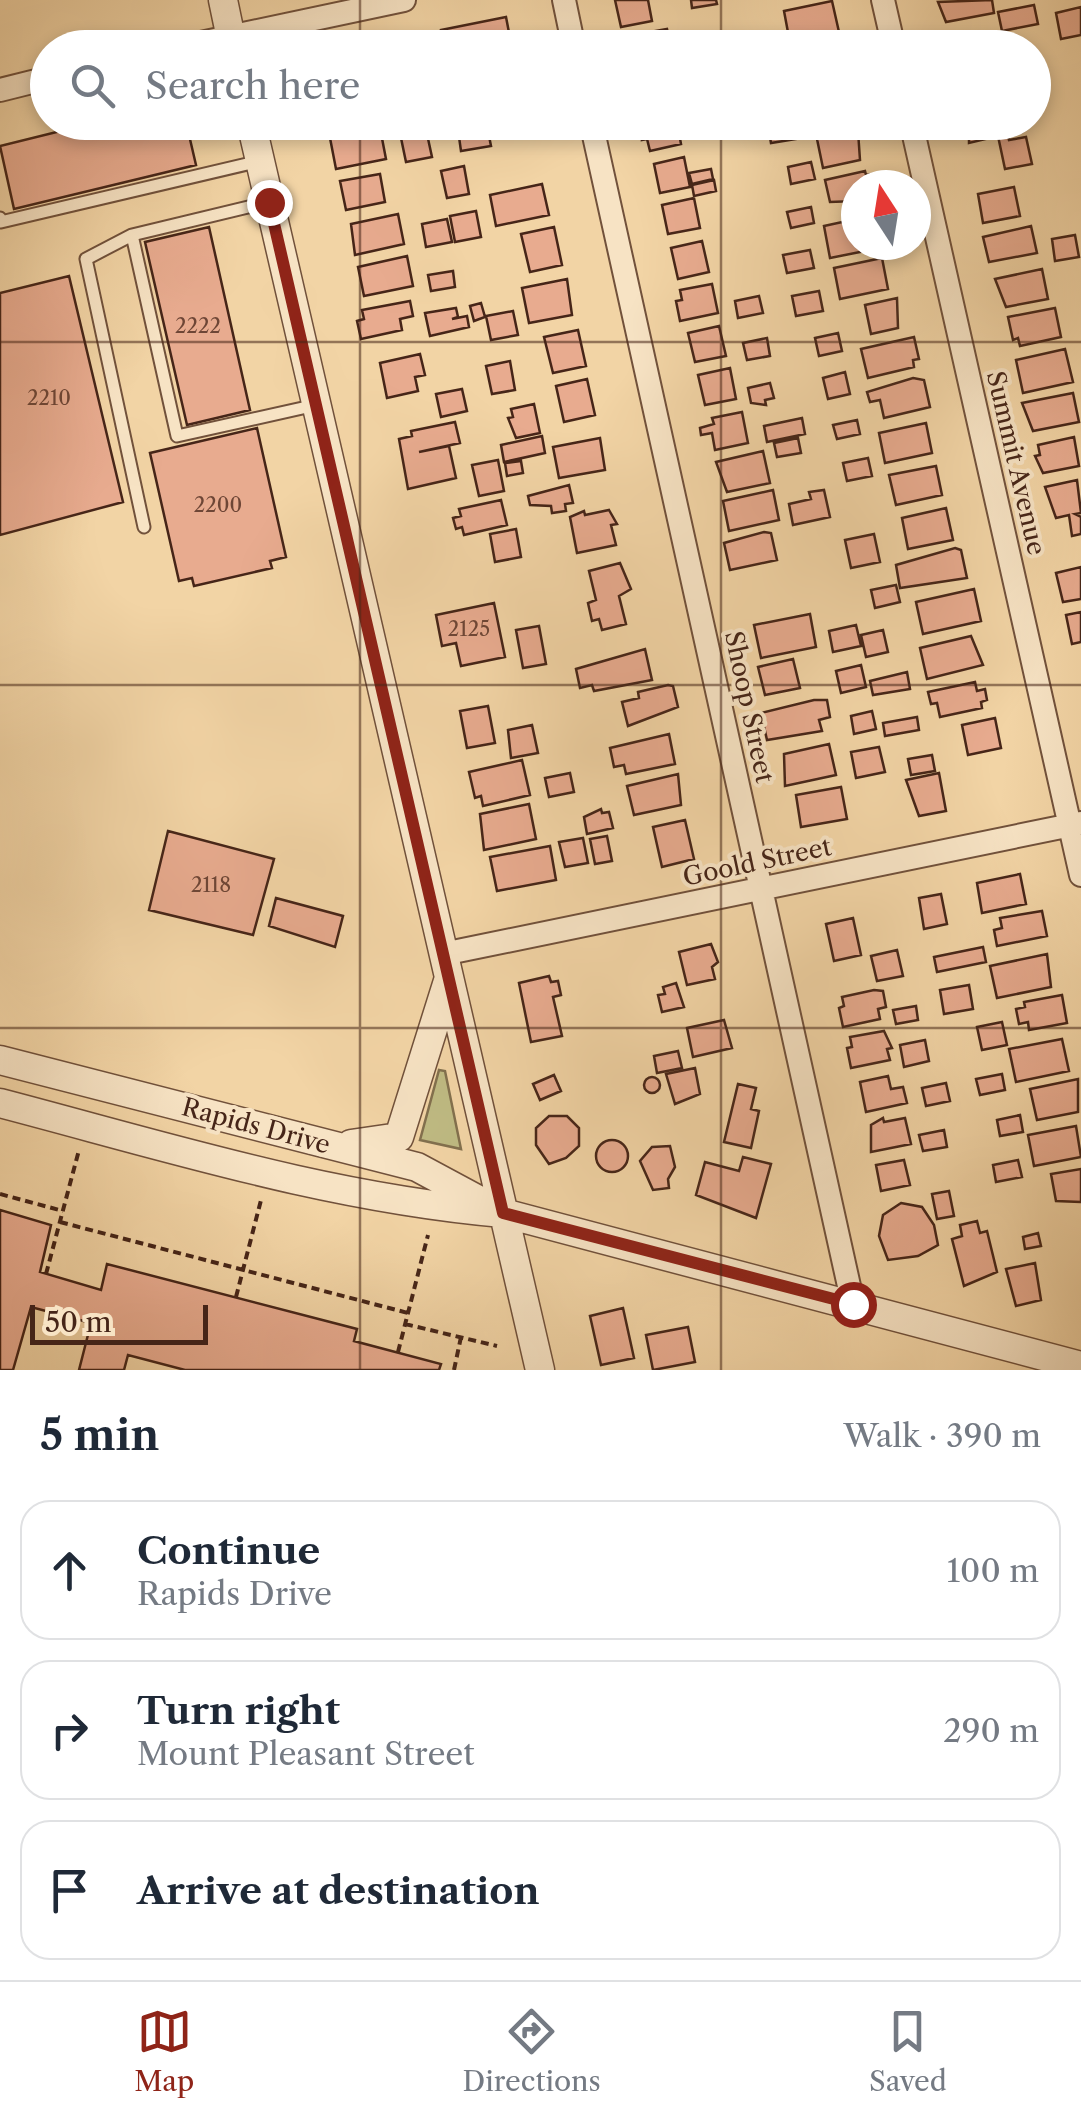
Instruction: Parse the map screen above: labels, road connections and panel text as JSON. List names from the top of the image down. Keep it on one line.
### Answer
{"streets":{"street":["Summit Avenue","Shoop Street","Goold Street","Rapids Drive"]},"crossings":[["Summit Avenue","Goold Street"],["Shoop Street","Goold Street"],["Shoop Street","Rapids Drive"]],"house_numbers":["2222","2210","2200","2125","2118"],"scale_bar":"50 m","north":"top","page":{"search":"Search here","scale":"50 m","heading":["5 min","Walk · 390 m"],"list":[["Continue","Rapids Drive","100 m"],["Turn right","Mount Pleasant Street","290 m"],"Arrive at destination"],"nav":["Map","Directions","Saved"]}}
